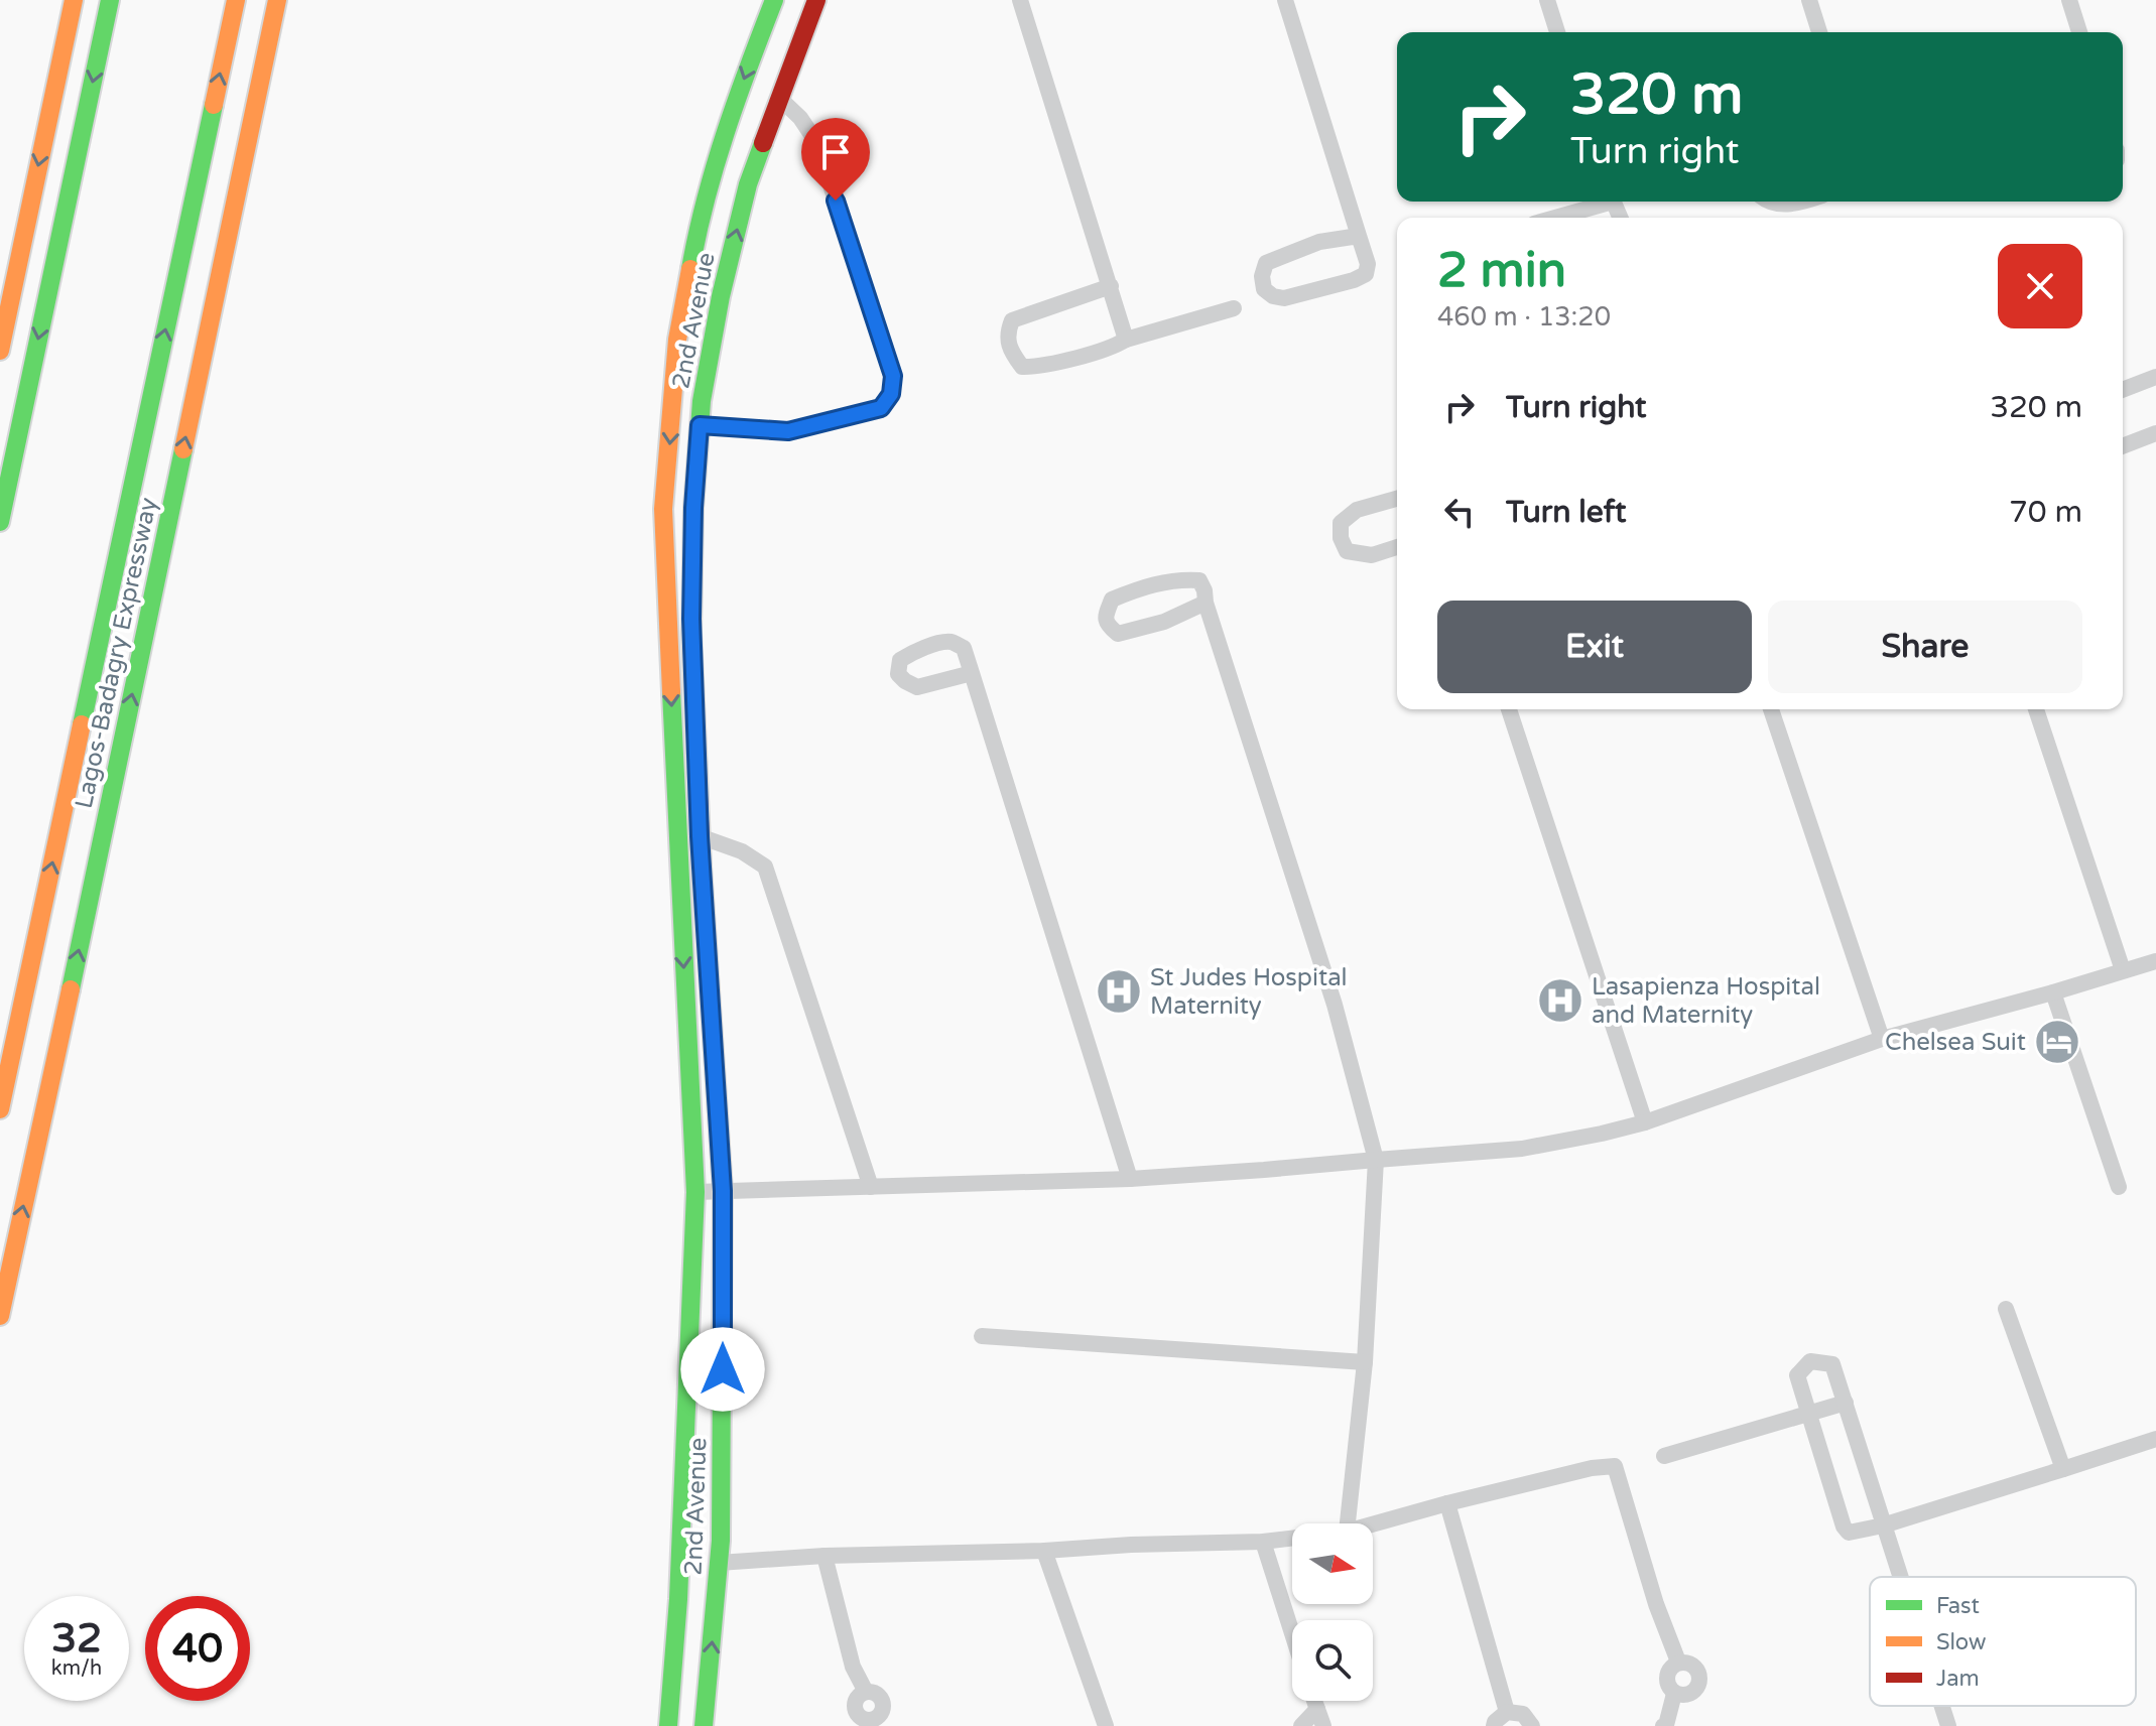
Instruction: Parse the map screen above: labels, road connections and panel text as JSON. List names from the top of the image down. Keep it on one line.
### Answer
{"streets":{"main road":["2nd Avenue","Lagos-Badagry Expressway"]},"places":{"hospital":["St Judes Hospital Maternity","Lasapienza Hospital and Maternity"],"hotel":["Chelsea Suit"]},"legend":["Fast","Slow","Jam"],"north":"right","page":{"turn":["320 m","Turn right"],"heading":["2 min","460 m · 13:20"],"list":[{"name":"Turn right","value":"320 m"},{"name":"Turn left","value":"70 m"}],"buttons":["Exit","Share"],"speed":"32 km/h","limit":"40"}}
